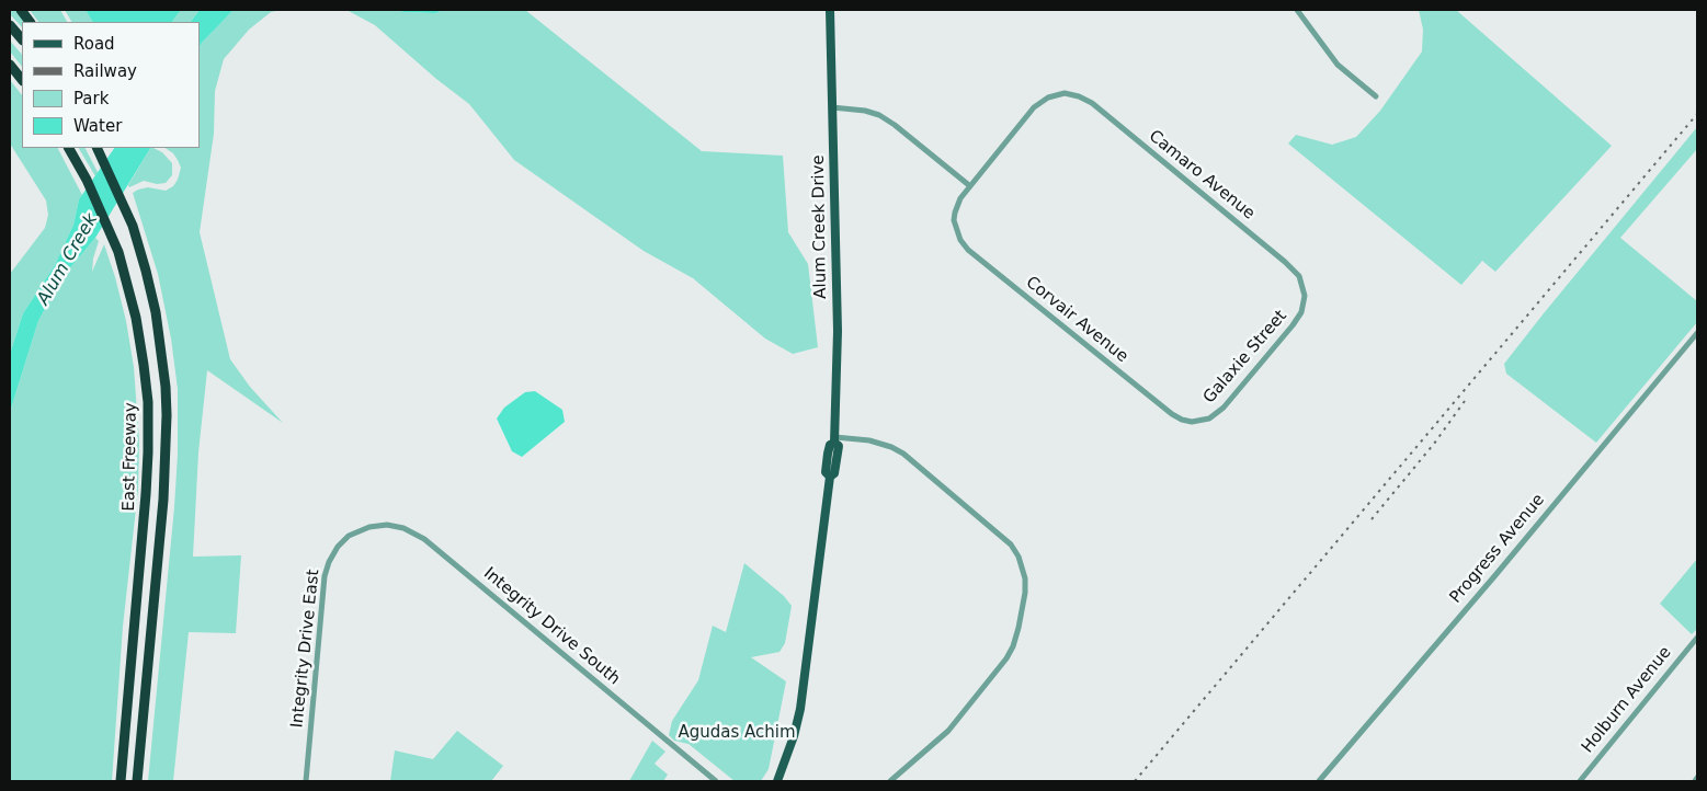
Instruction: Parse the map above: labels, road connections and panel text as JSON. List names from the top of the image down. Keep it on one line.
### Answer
{"streets":{"highway":["East Freeway"],"main road":["Alum Creek Drive"],"street":["Camaro Avenue","Corvair Avenue","Galaxie Street","Progress Avenue","Integrity Drive South","Integrity Drive East","Holburn Avenue"]},"crossings":[["Camaro Avenue","Corvair Avenue"],["Camaro Avenue","Galaxie Street"],["Corvair Avenue","Galaxie Street"],["Integrity Drive South","Integrity Drive East"]],"water":["Alum Creek"],"parks":["Agudas Achim"],"legend":["Road","Railway","Park","Water"]}
